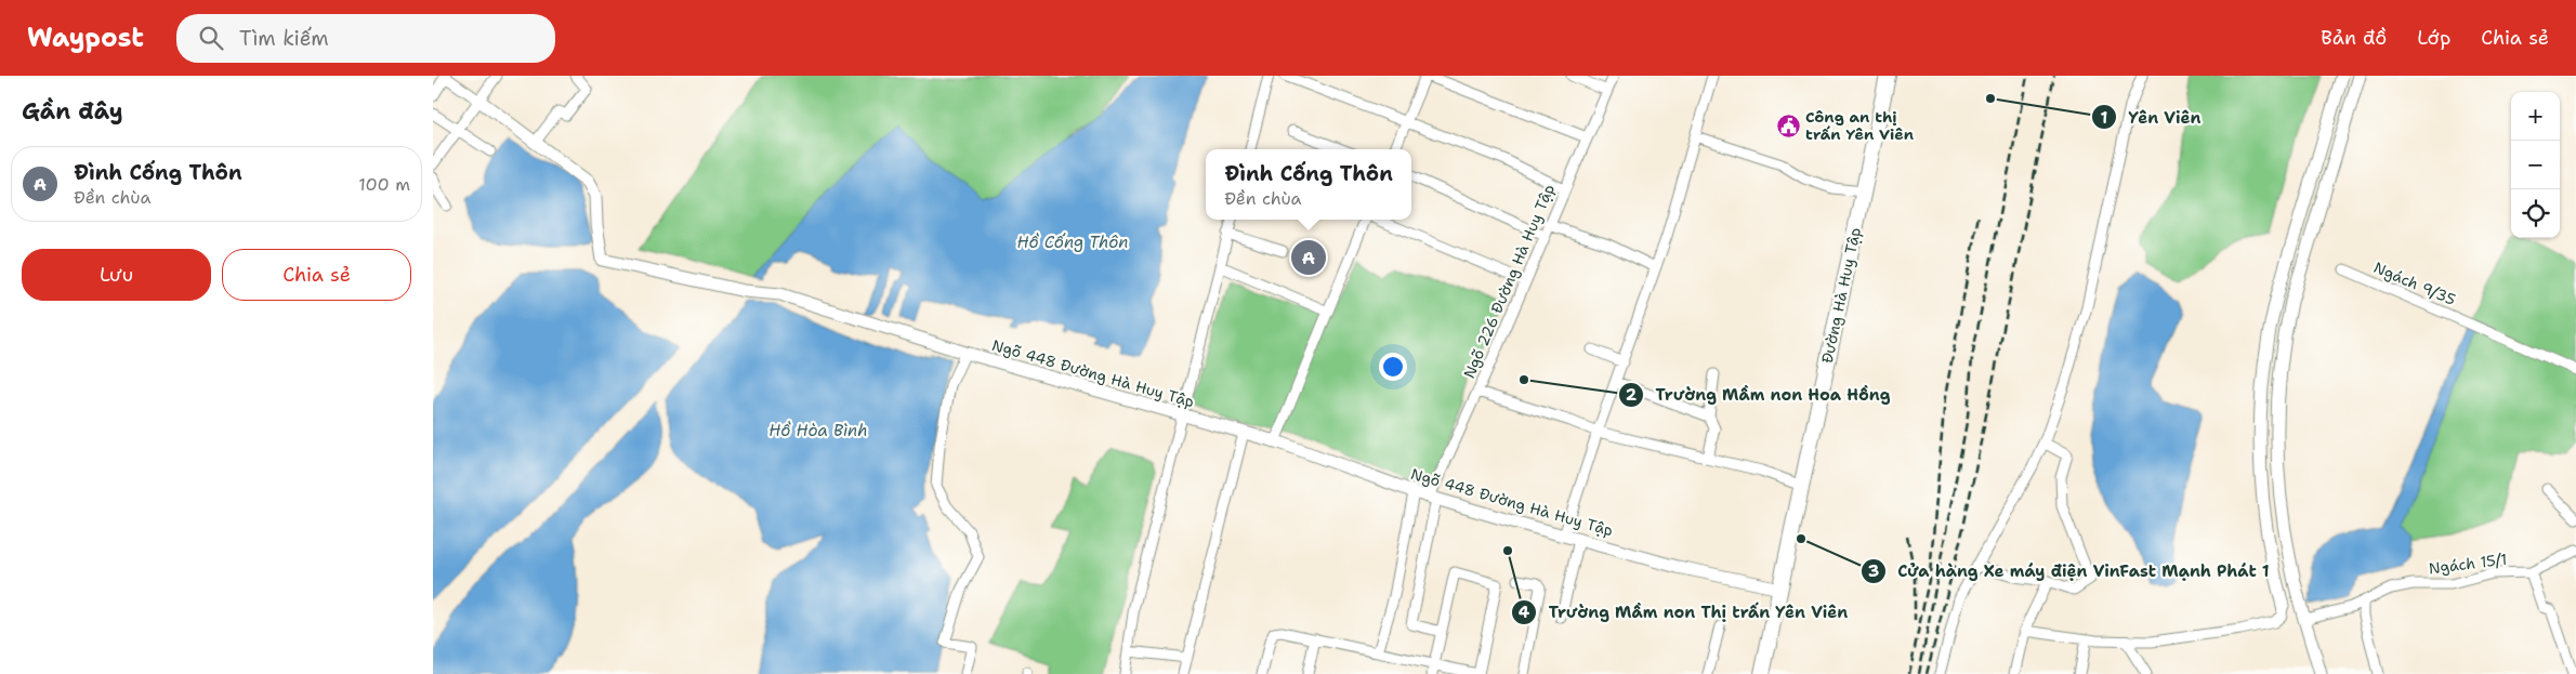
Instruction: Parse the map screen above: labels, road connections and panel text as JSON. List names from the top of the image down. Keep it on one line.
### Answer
{"streets":{"main road":["Đường Hà Huy Tập"],"street":["Ngõ 226 Đường Hà Huy Tập","Ngách 9/35","Ngõ 448 Đường Hà Huy Tập","Ngách 15/1"]},"crossings":[["Ngõ 226 Đường Hà Huy Tập","Ngõ 448 Đường Hà Huy Tập"],["Đường Hà Huy Tập","Ngõ 448 Đường Hà Huy Tập"]],"water":["Hồ Cống Thôn","Hồ Hòa Bình"],"places":{"other":["Yên Viên","Trường Mầm non Hoa Hồng","Cửa hàng Xe máy điện VinFast Mạnh Phát 1","Trường Mầm non Thị trấn Yên Viên"],"public building":["Công an thị trấn Yên Viên"]},"page":{"header":"Waypost","search":"Tìm kiếm","nav":["Bản đồ","Lớp","Chia sẻ"],"heading":"Gần đây","map_buttons":["+","−"],"list":[{"mark":"A","name":"Đình Cống Thôn","note":"Đền chùa","value":"100 m"}],"popup":["Đình Cống Thôn","Đền chùa"],"buttons":["Lưu","Chia sẻ"],"pins":"A"}}
